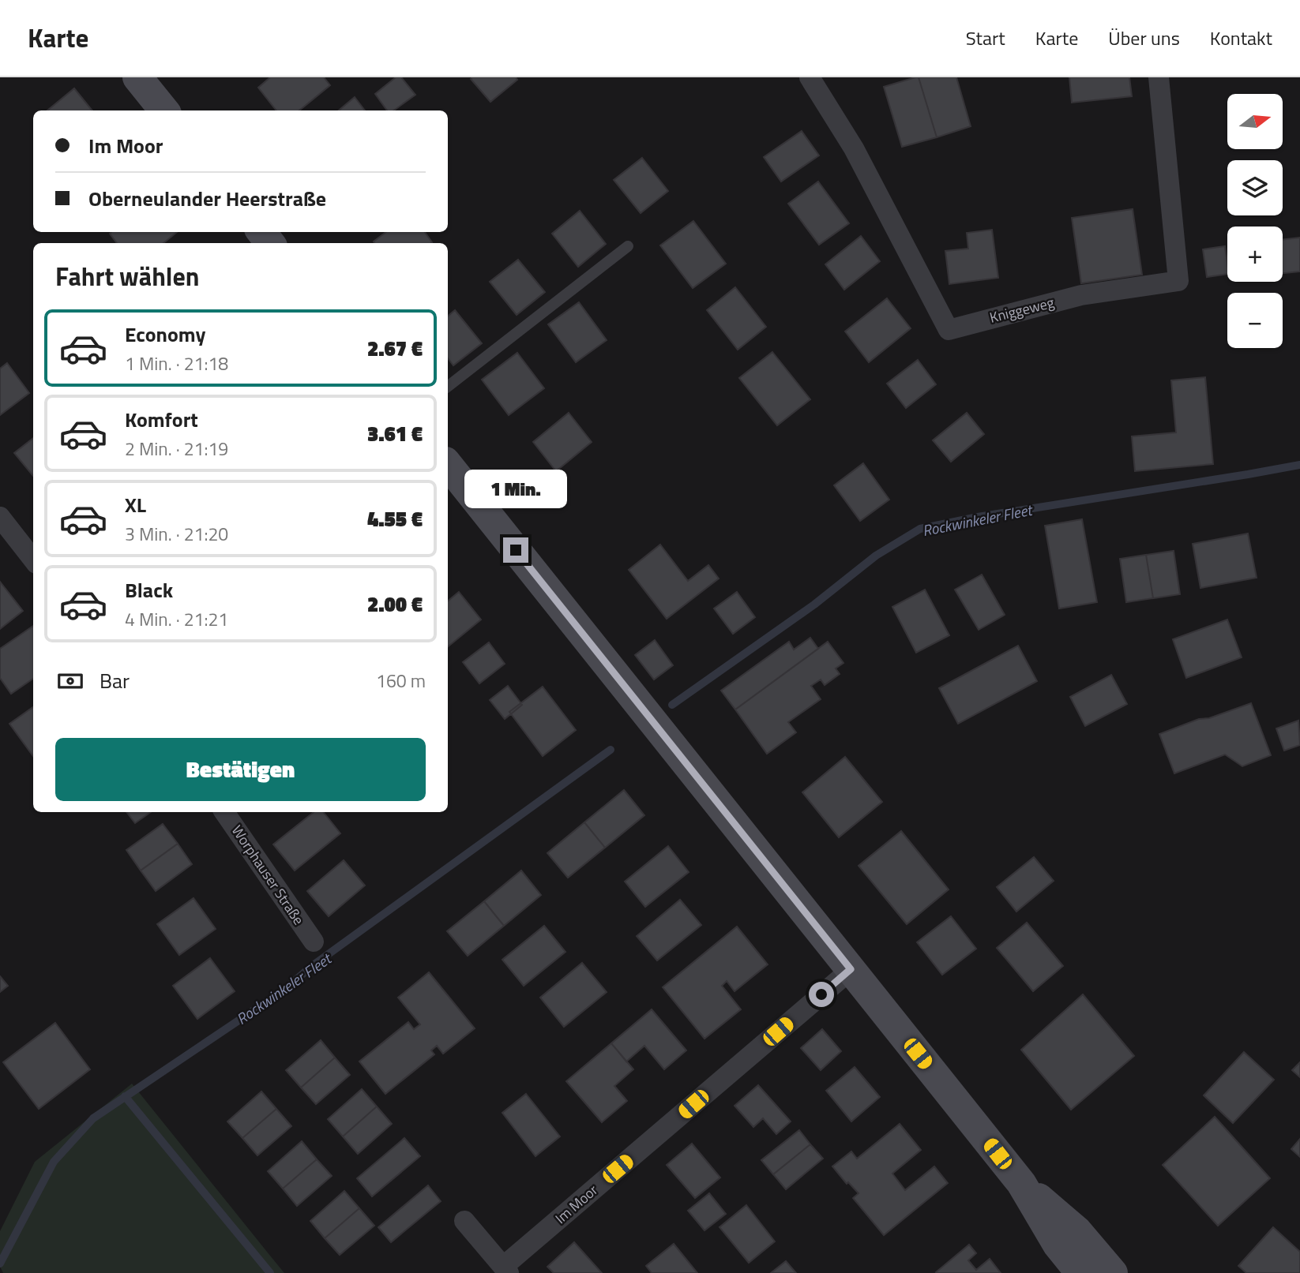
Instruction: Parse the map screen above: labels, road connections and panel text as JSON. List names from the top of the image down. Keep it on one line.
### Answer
{"streets":{"street":["Kniggeweg","Worphauser Straße","Im Moor"]},"water":["Rockwinkeler Fleet"],"north":"right","page":{"header":"Karte","nav":["Start","Karte","Über uns","Kontakt"],"map_buttons":["+","−"],"banner":["Im Moor","Oberneulander Heerstraße"],"heading":"Fahrt wählen","list":[{"name":"Economy","note":"1 Min. · 21:18","value":"2.67 €"},{"name":"Komfort","note":"2 Min. · 21:19","value":"3.61 €"},{"name":"XL","note":"3 Min. · 21:20","value":"4.55 €"},{"name":"Black","note":"4 Min. · 21:21","value":"2.00 €"}],"bubble":"1 Min.","pay":["Bar","160 m"],"buttons":"Bestätigen"}}
